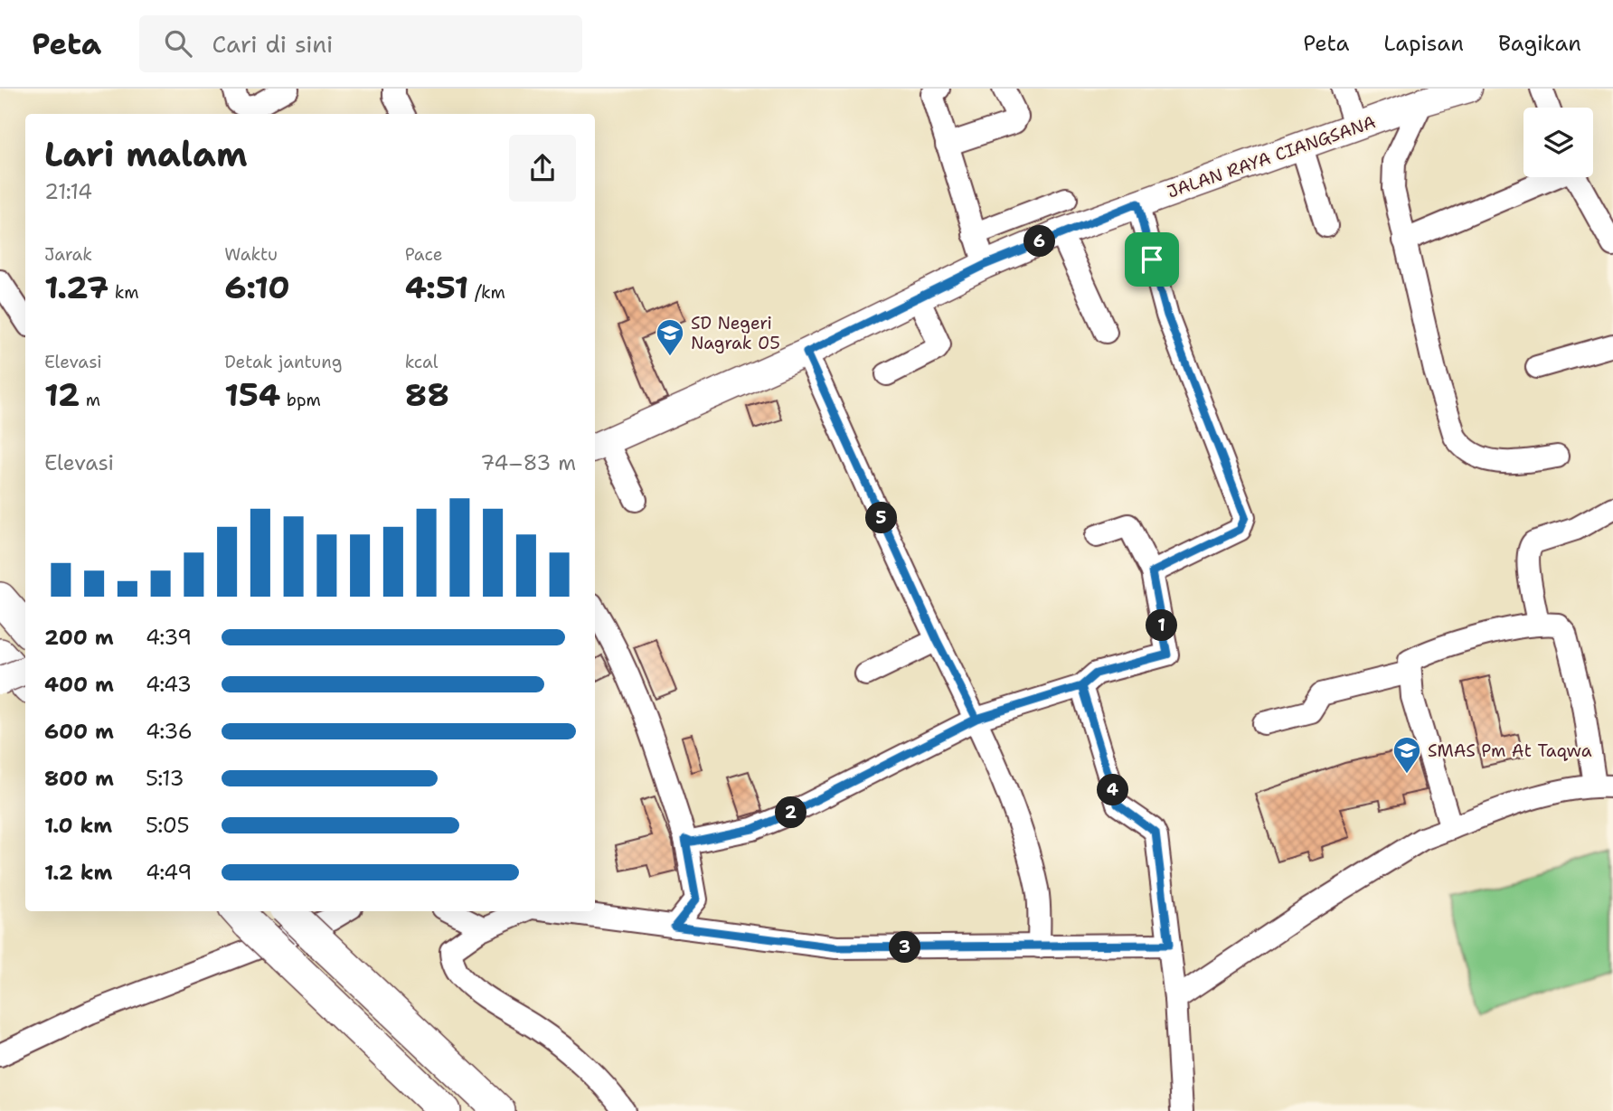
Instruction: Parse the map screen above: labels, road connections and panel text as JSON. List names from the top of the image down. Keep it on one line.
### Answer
{"streets":{"main road":["JALAN RAYA CIANGSANA"]},"places":{"school or university":["SD Negeri Nagrak 05","SMAS Pm At Taqwa"]},"page":{"header":"Peta","search":"Cari di sini","nav":["Peta","Lapisan","Bagikan"],"heading":["Lari malam","21:14"],"stats":[["Jarak","1.27 km"],["Waktu","6:10"],["Pace","4:51 /km"],["Elevasi","12 m"],["Detak jantung","154 bpm"],["kcal","88"]],"pins":["6","5","1","4","2","3"],"chart":["Elevasi","74–83 m"],"list":[{"name":"200 m","note":"4:39"},{"name":"400 m","note":"4:43"},{"name":"600 m","note":"4:36"},{"name":"800 m","note":"5:13"},{"name":"1.0 km","note":"5:05"},{"name":"1.2 km","note":"4:49"}]}}
